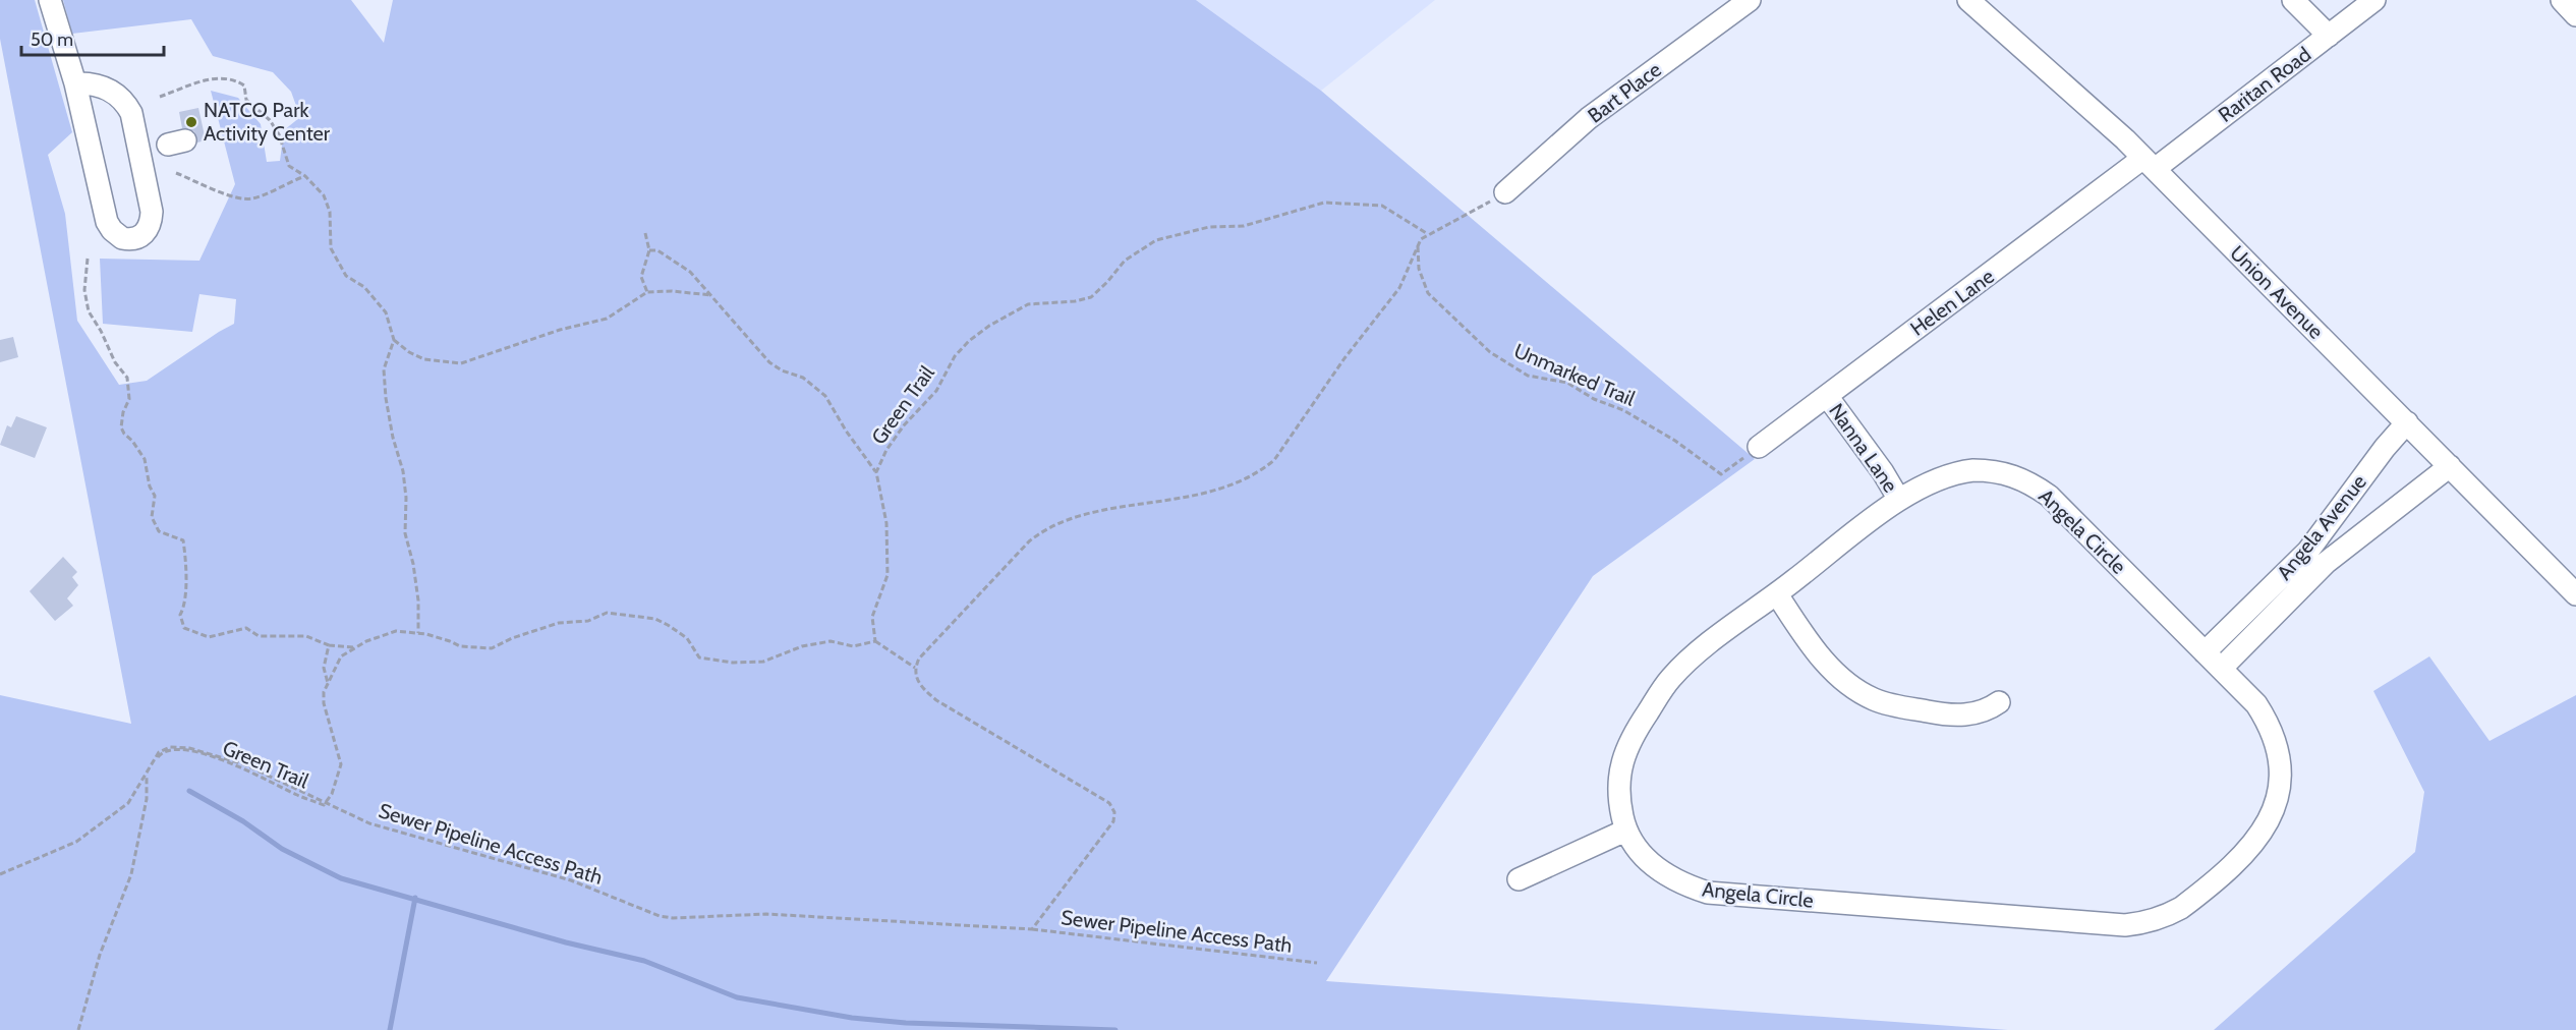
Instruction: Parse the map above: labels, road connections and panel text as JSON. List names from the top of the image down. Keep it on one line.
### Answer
{"streets":{"street":["Raritan Road","Bart Place","Union Avenue","Helen Lane","Nanna Lane","Angela Avenue","Angela Circle"],"path":["Unmarked Trail","Green Trail","Sewer Pipeline Access Path"]},"crossings":[["Raritan Road","Union Avenue"],["Raritan Road","Helen Lane"],["Union Avenue","Helen Lane"],["Union Avenue","Angela Avenue"],["Helen Lane","Unmarked Trail"],["Helen Lane","Nanna Lane"],["Green Trail","Sewer Pipeline Access Path"],["Nanna Lane","Angela Circle"],["Angela Avenue","Angela Circle"]],"places":["NATCO Park Activity Center"],"scale_bar":"50 m"}
